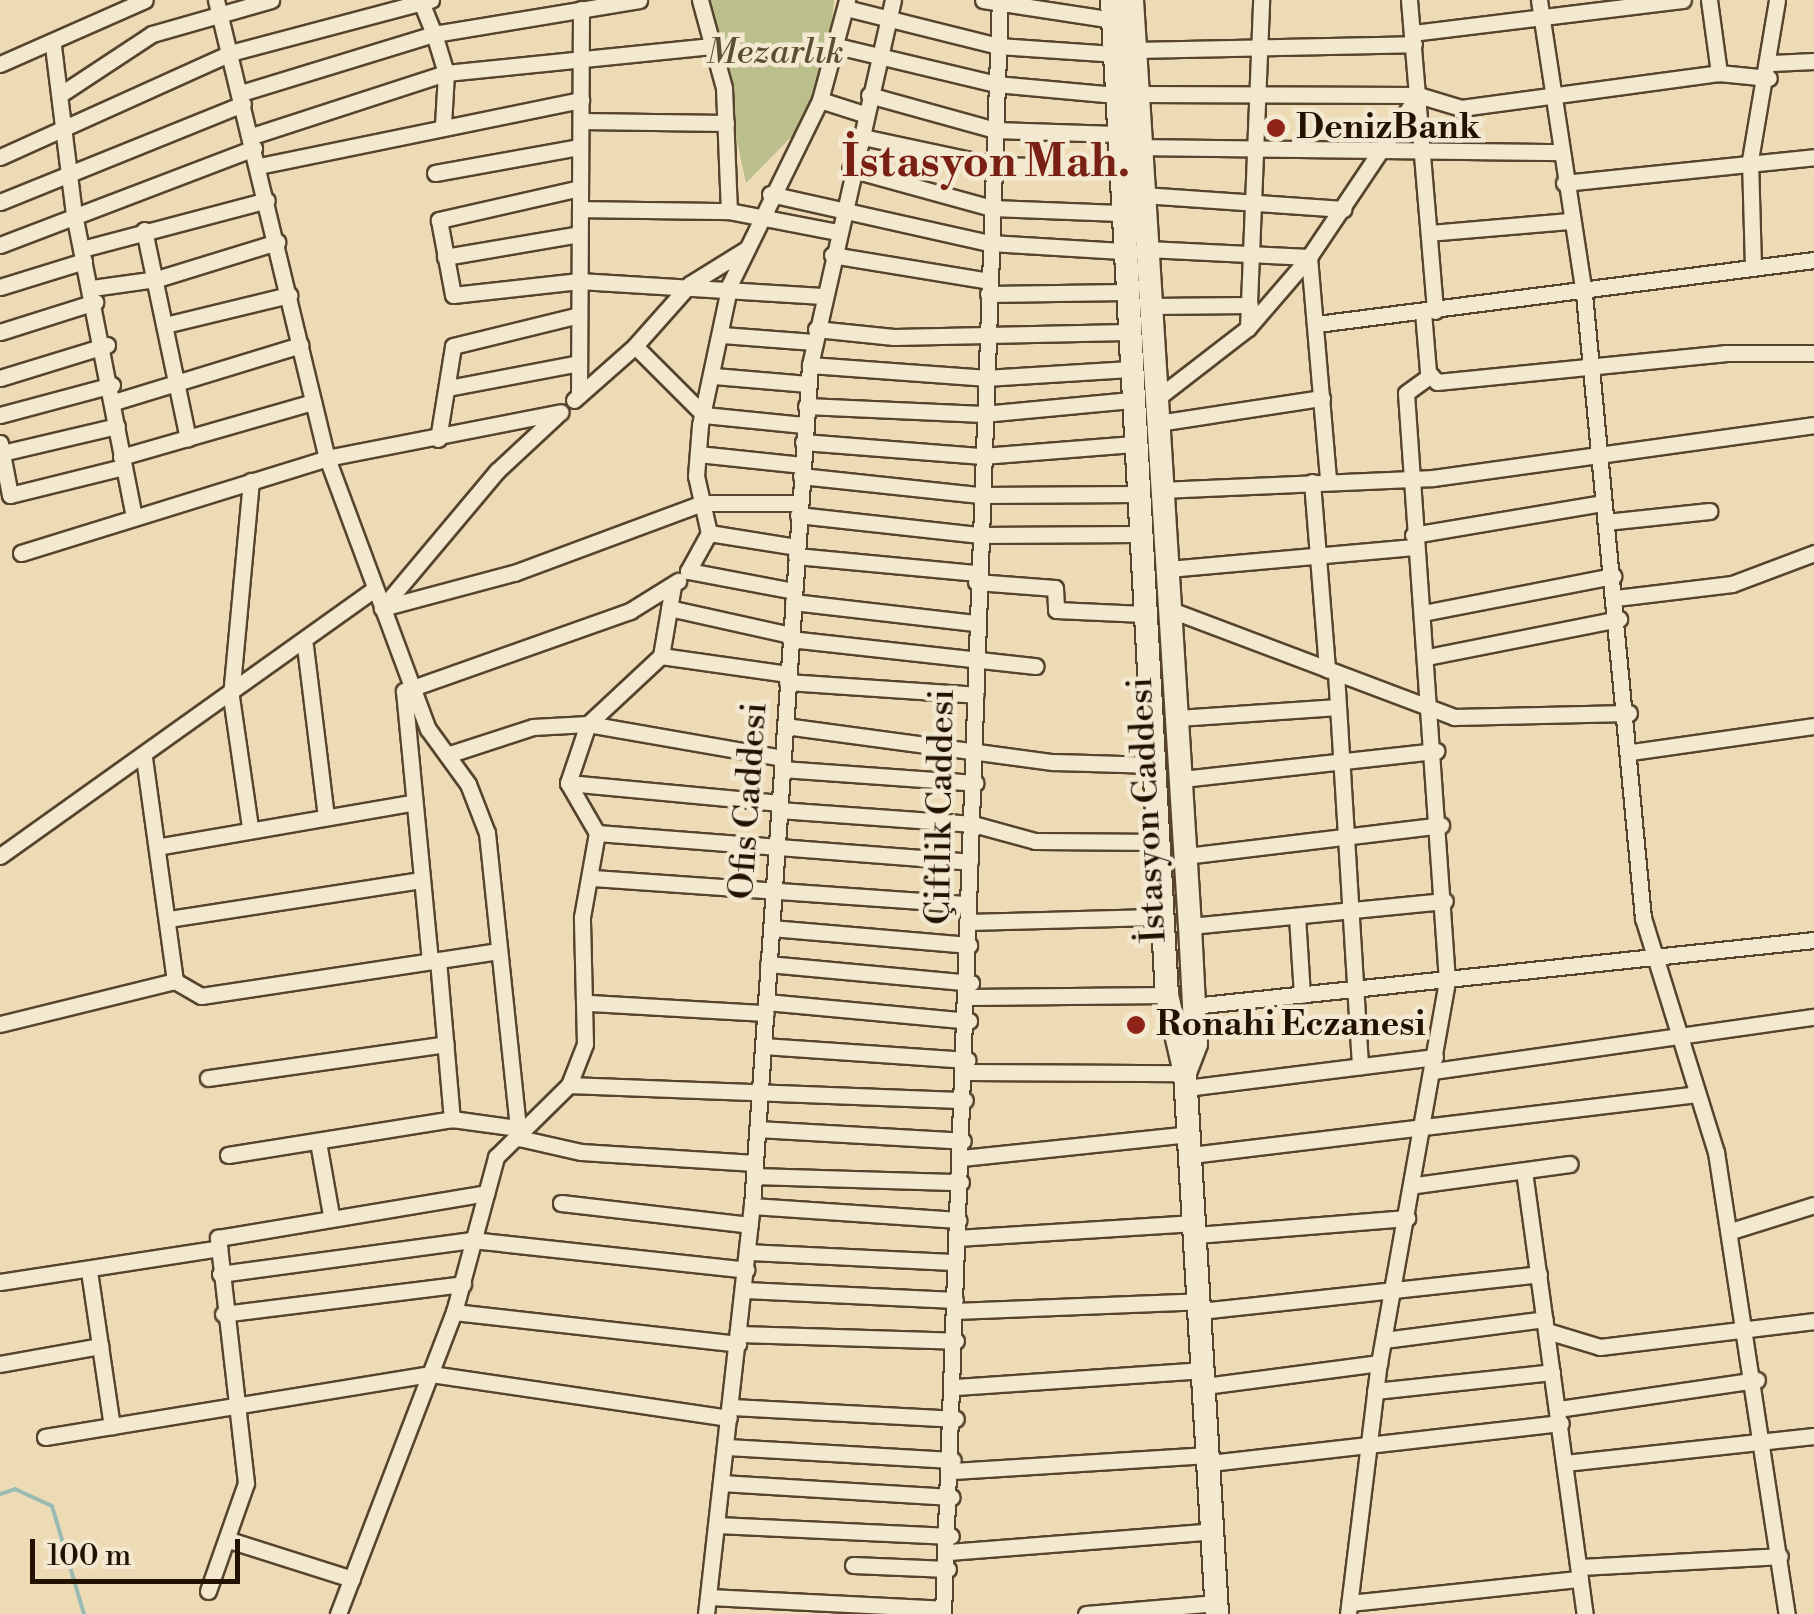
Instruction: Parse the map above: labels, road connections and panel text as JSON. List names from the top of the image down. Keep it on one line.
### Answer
{"streets":{"main road":["İstasyon Caddesi"],"street":["Ofis Caddesi","Çiftlik Caddesi"]},"districts":["İstasyon Mah."],"parks":["Mezarlık"],"places":["DenizBank","Ronahi Eczanesi"],"scale_bar":"100 m"}
